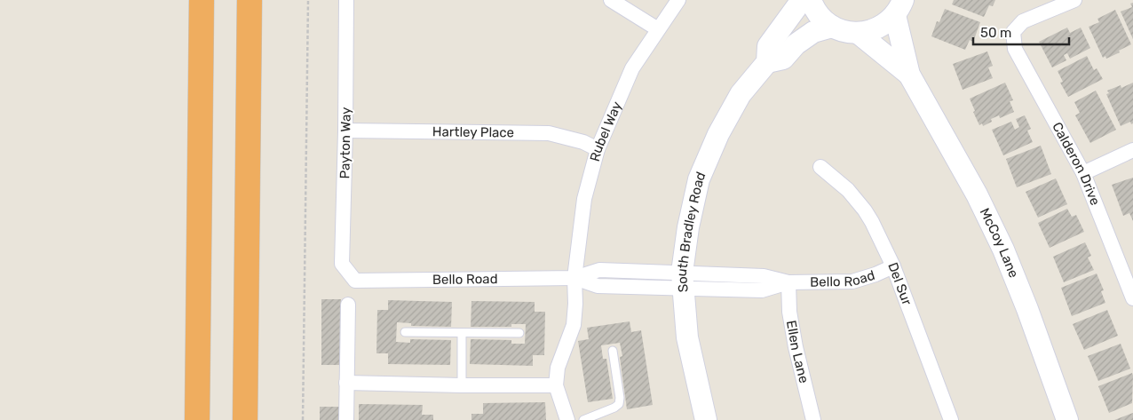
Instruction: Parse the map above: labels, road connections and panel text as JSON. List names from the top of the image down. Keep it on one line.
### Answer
{"streets":{"street":["Hartley Place","Rubel Way","Payton Way","Calderon Drive","South Bradley Road","McCoy Lane","Bello Road","Del Sur","Ellen Lane"]},"crossings":[["Hartley Place","Rubel Way"],["Hartley Place","Payton Way"],["Rubel Way","Bello Road"],["Payton Way","Bello Road"],["South Bradley Road","Bello Road"],["Bello Road","Del Sur"],["Bello Road","Ellen Lane"]],"scale_bar":"50 m"}
